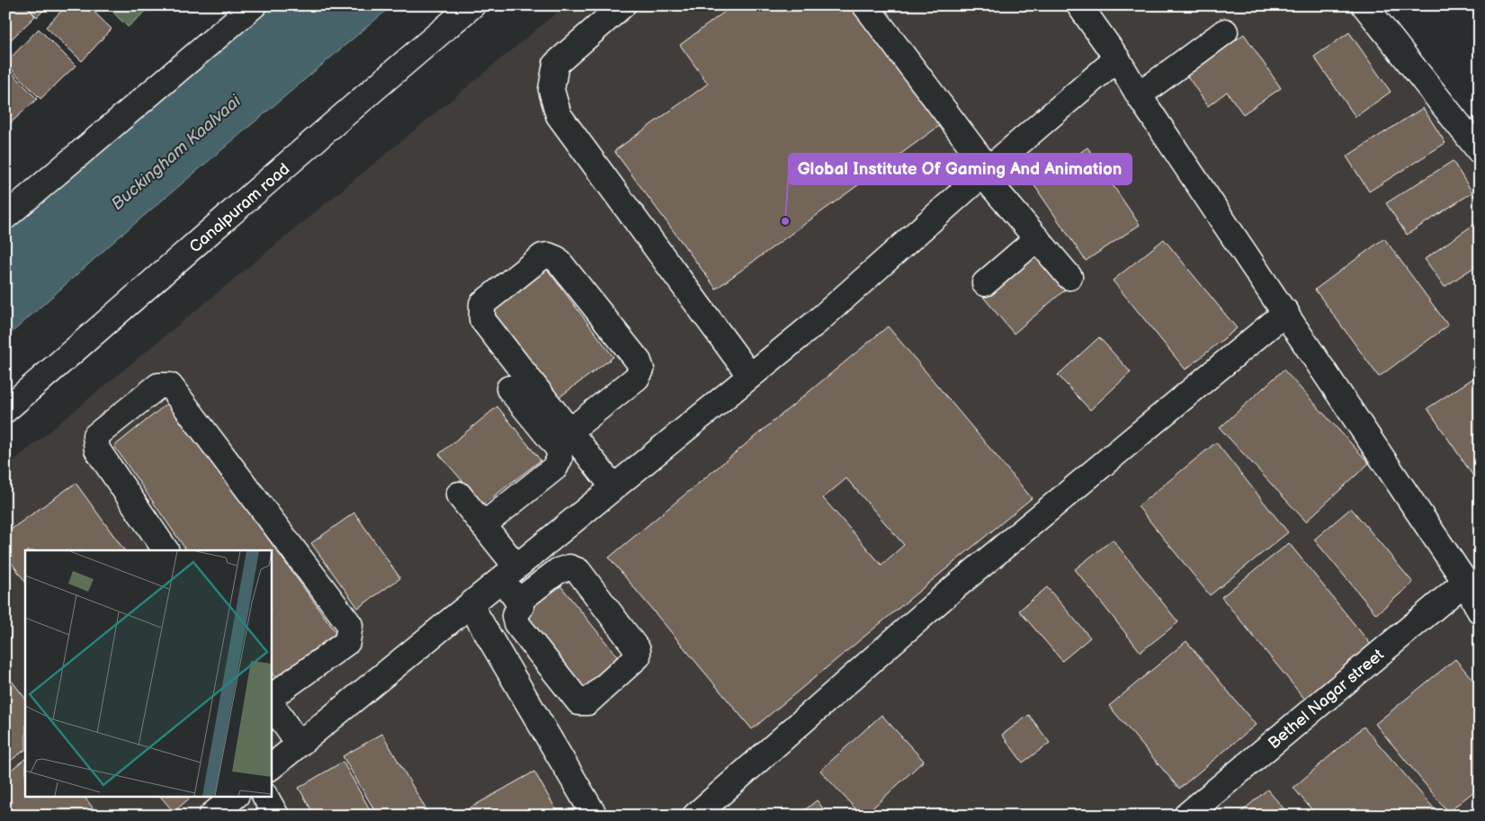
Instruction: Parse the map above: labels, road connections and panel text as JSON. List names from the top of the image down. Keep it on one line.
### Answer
{"streets":{"street":["Canalpuram road","Bethel Nagar street"]},"water":["Buckingham Kaalvaai"],"places":["Global Institute Of Gaming And Animation"]}
